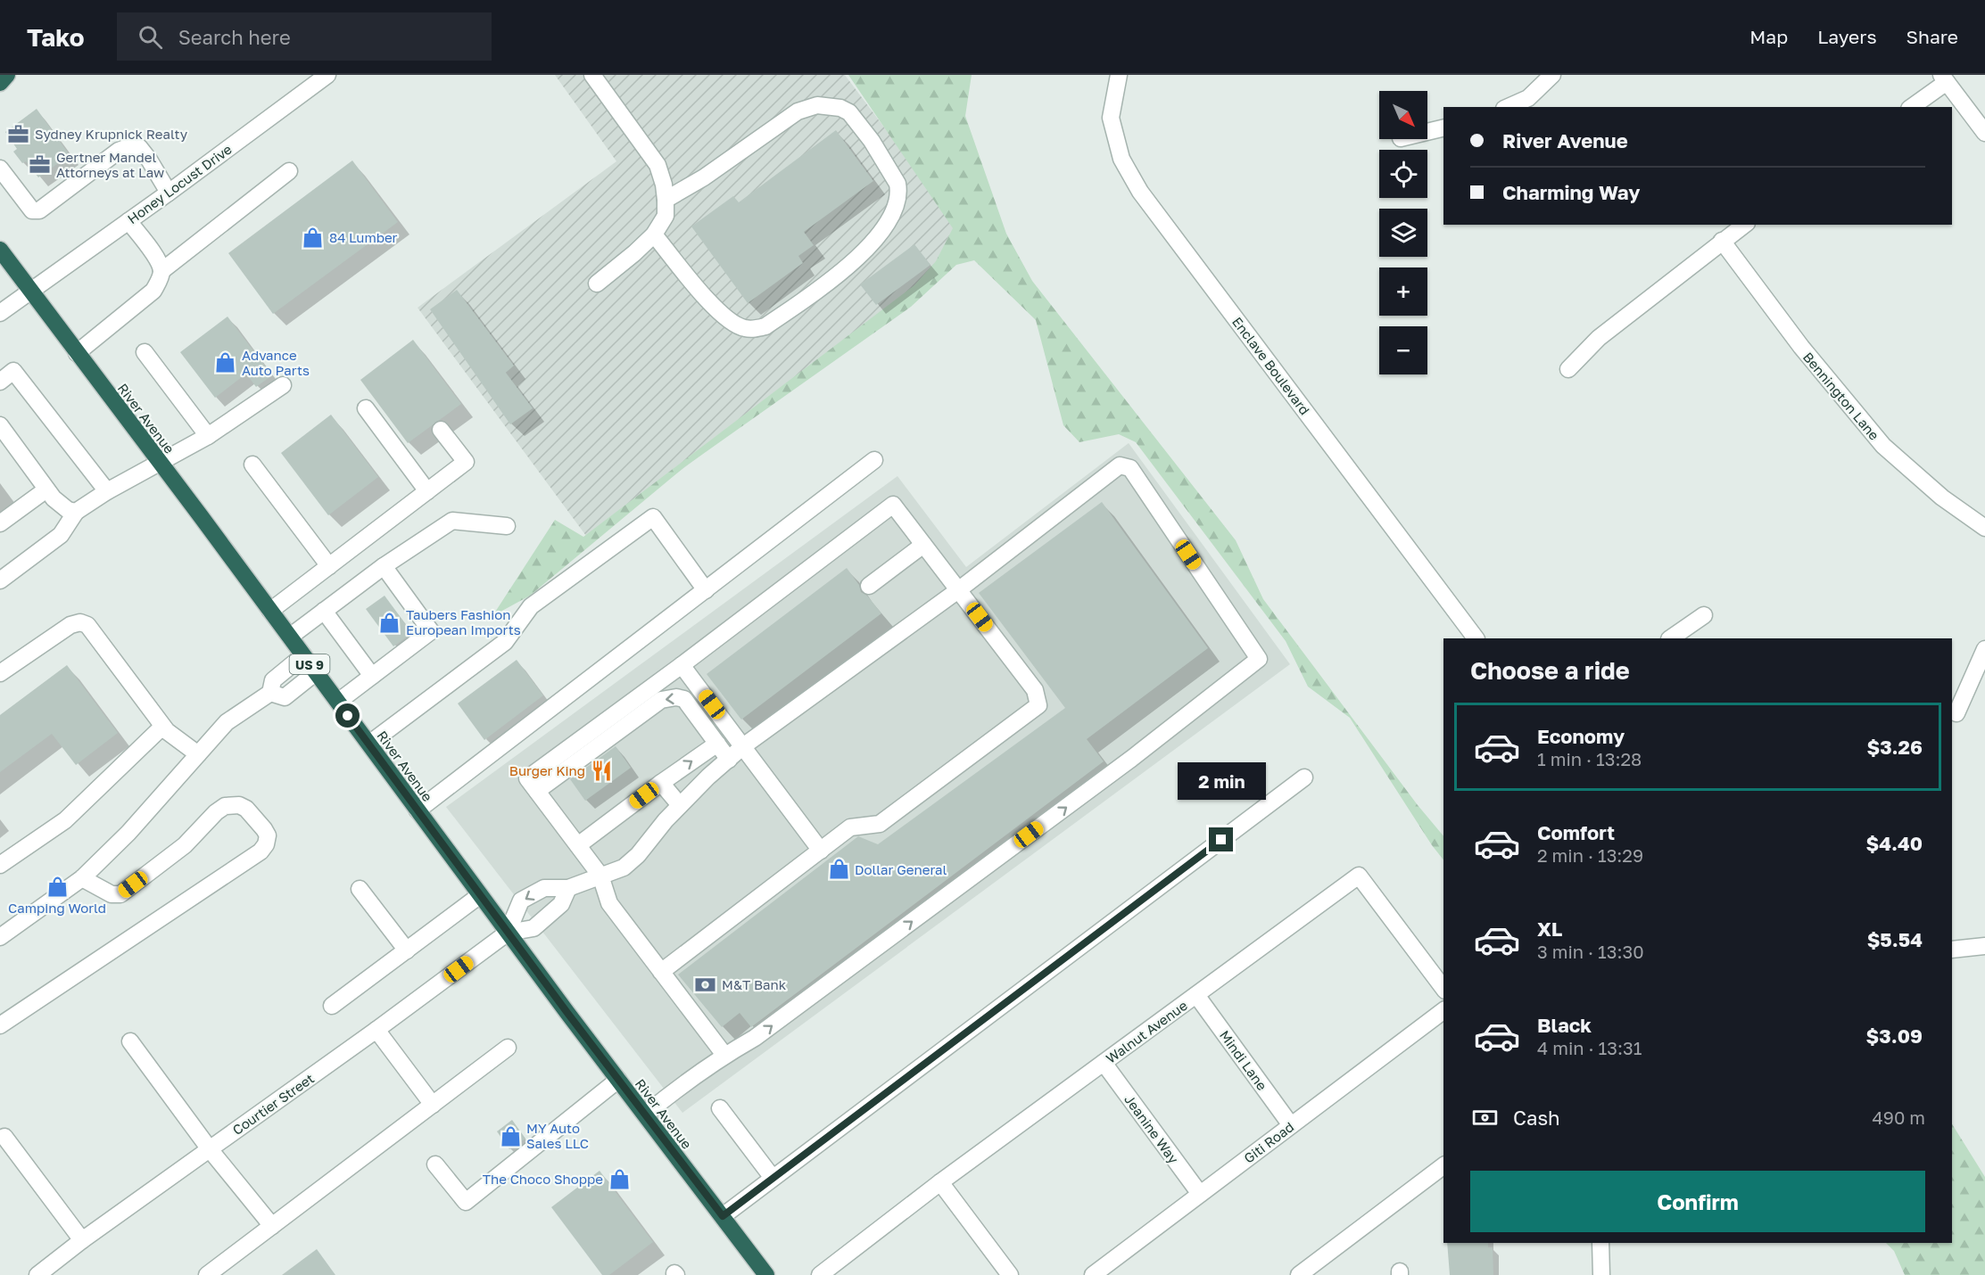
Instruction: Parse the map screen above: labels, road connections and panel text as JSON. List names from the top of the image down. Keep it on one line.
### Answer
{"streets":{"highway":["River Avenue","US 9"],"street":["Honey Locust Drive","Enclave Boulevard","Bennington Lane","Walnut Avenue","Mindi Lane","Courtier Street","Jeanine Way","Giti Road"]},"crossings":[["Honey Locust Drive","River Avenue"],["River Avenue","Courtier Street"],["Walnut Avenue","Mindi Lane"],["Walnut Avenue","Jeanine Way"],["Mindi Lane","Giti Road"],["Jeanine Way","Giti Road"]],"places":{"office":["Sydney Krupnick Realty","Gertner Mandel Attorneys at Law"],"shop":["84 Lumber","Advance Auto Parts","Taubers Fashion European Imports","Dollar General","Camping World","MY Auto Sales LLC","The Choco Shoppe"],"restaurant":["Burger King"],"bank":["M&T Bank"]},"north":"bottom right","page":{"header":"Tako","search":"Search here","nav":["Map","Layers","Share"],"map_buttons":["+","−"],"banner":["River Avenue","Charming Way"],"heading":"Choose a ride","list":[{"name":"Economy","note":"1 min · 13:28","value":"$3.26"},{"name":"Comfort","note":"2 min · 13:29","value":"$4.40"},{"name":"XL","note":"3 min · 13:30","value":"$5.54"},{"name":"Black","note":"4 min · 13:31","value":"$3.09"}],"bubble":"2 min","pay":["Cash","490 m"],"buttons":"Confirm"}}
